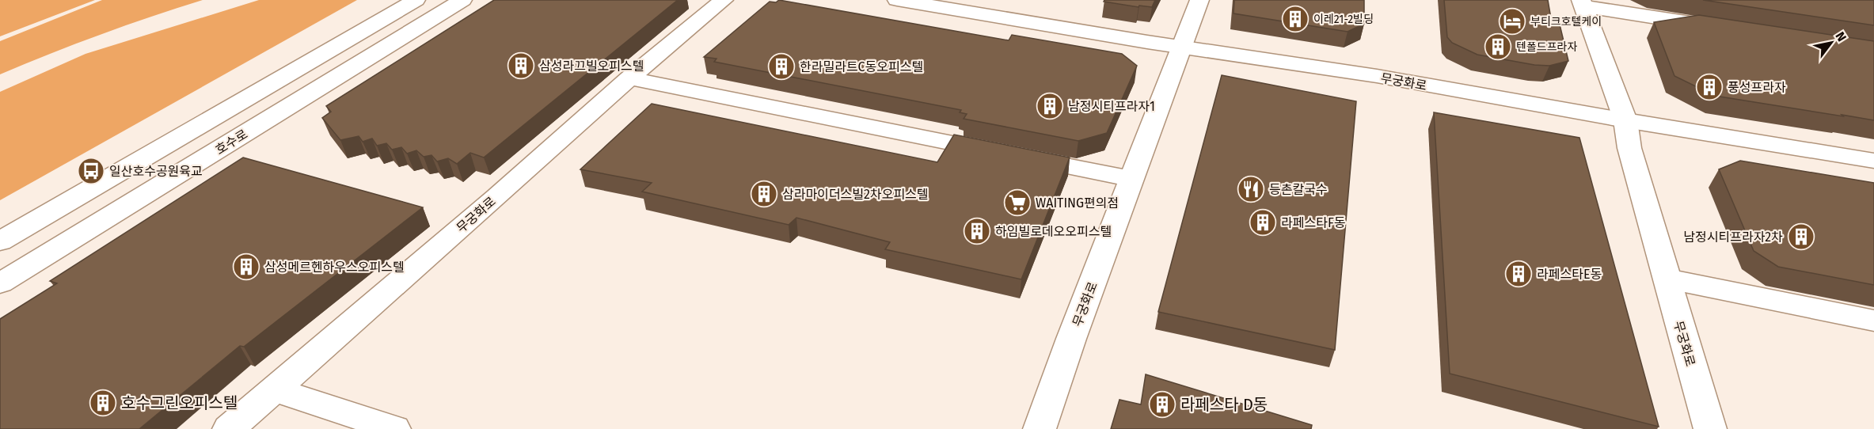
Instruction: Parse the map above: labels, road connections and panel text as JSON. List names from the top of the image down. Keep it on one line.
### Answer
{"streets":{"street":["무궁화로","호수로"]},"places":{"building":["이레21-2빌딩","텐폴드프라자","삼성라끄빌오피스텔","한라밀라트C동오피스텔","풍성프라자","남정시티프라자1","삼라마이더스빌2차오피스텔","라페스타F동","하임빌로데오오피스텔","남정시티프라자2차","삼성메르헨하우스오피스텔","라페스타E동","호수그린오피스텔","라페스타 D동"],"hotel":["부티크호텔케이"],"bus stop":["일산호수공원육교"],"restaurant":["등촌칼국수"],"supermarket":["WAITING편의점"]},"north":"top right"}
